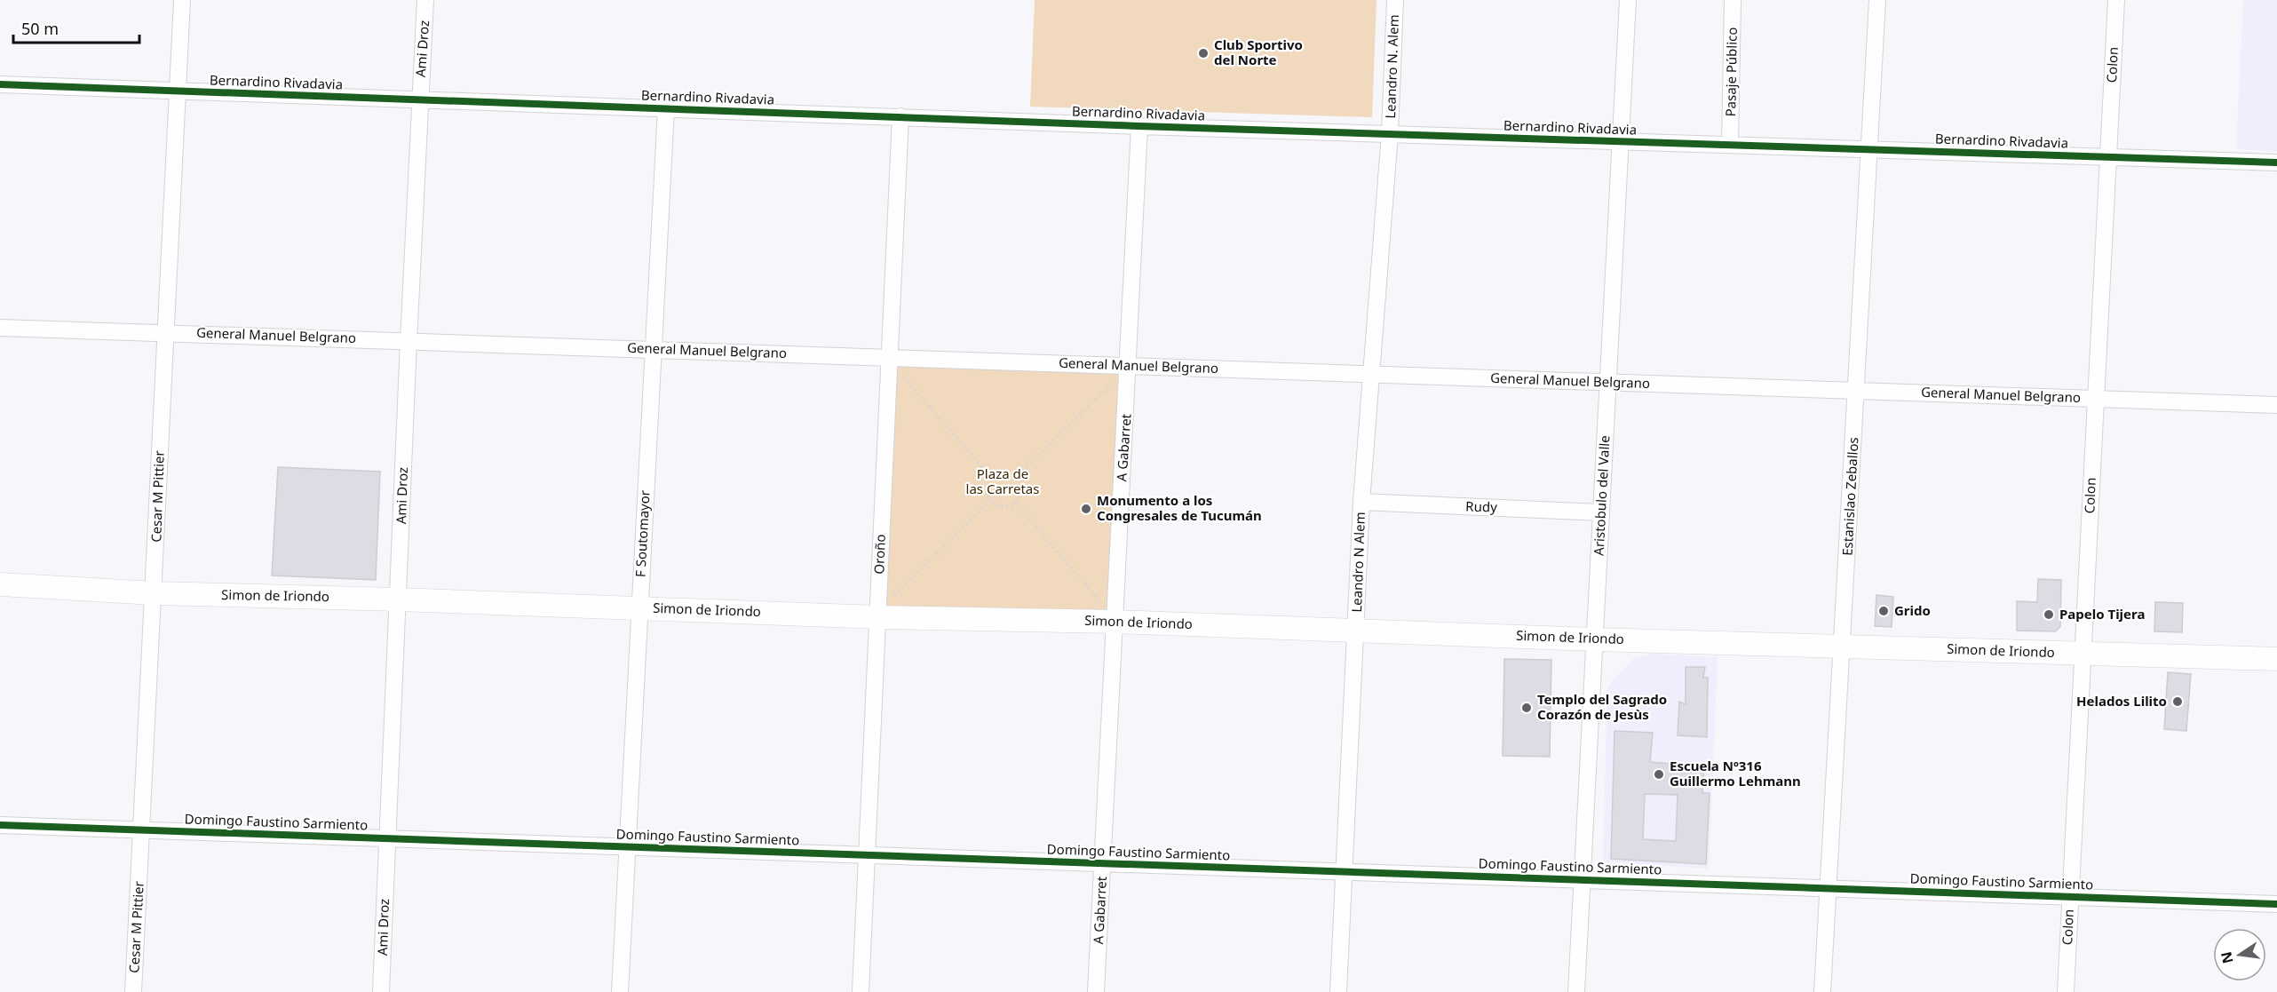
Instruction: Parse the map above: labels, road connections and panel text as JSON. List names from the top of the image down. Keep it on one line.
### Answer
{"streets":{"main road":["Simon de Iriondo"],"street":["Ami Droz","Colon","Leandro N. Alem","Pasaje Público","Bernardino Rivadavia","General Manuel Belgrano","A Gabarret","Aristobulo del Valle","Cesar M Pittier","Estanislao Zeballos","Rudy","F Soutomayor","Oroño","Leandro N Alem","Domingo Faustino Sarmiento"]},"crossings":[["Ami Droz","Bernardino Rivadavia"],["Ami Droz","General Manuel Belgrano"],["Ami Droz","Simon de Iriondo"],["Ami Droz","Domingo Faustino Sarmiento"],["Colon","Bernardino Rivadavia"],["Colon","General Manuel Belgrano"],["Colon","Simon de Iriondo"],["Colon","Domingo Faustino Sarmiento"],["Leandro N. Alem","Bernardino Rivadavia"],["Leandro N. Alem","Leandro N Alem"],["Pasaje Público","Bernardino Rivadavia"],["Bernardino Rivadavia","A Gabarret"],["Bernardino Rivadavia","Aristobulo del Valle"],["Bernardino Rivadavia","Cesar M Pittier"],["Bernardino Rivadavia","Estanislao Zeballos"],["Bernardino Rivadavia","F Soutomayor"],["Bernardino Rivadavia","Oroño"],["Bernardino Rivadavia","Leandro N Alem"],["General Manuel Belgrano","A Gabarret"],["General Manuel Belgrano","Aristobulo del Valle"],["General Manuel Belgrano","Cesar M Pittier"],["General Manuel Belgrano","Estanislao Zeballos"],["General Manuel Belgrano","F Soutomayor"],["General Manuel Belgrano","Oroño"],["General Manuel Belgrano","Leandro N Alem"],["A Gabarret","Simon de Iriondo"],["A Gabarret","Domingo Faustino Sarmiento"],["Aristobulo del Valle","Rudy"],["Aristobulo del Valle","Simon de Iriondo"],["Aristobulo del Valle","Domingo Faustino Sarmiento"],["Cesar M Pittier","Simon de Iriondo"],["Cesar M Pittier","Domingo Faustino Sarmiento"],["Estanislao Zeballos","Simon de Iriondo"],["Estanislao Zeballos","Domingo Faustino Sarmiento"],["Rudy","Leandro N Alem"],["F Soutomayor","Simon de Iriondo"],["F Soutomayor","Domingo Faustino Sarmiento"],["Oroño","Simon de Iriondo"],["Oroño","Domingo Faustino Sarmiento"],["Leandro N Alem","Simon de Iriondo"],["Leandro N Alem","Domingo Faustino Sarmiento"]],"parks":["Plaza de las Carretas"],"places":["Club Sportivo del Norte","Monumento a los Congresales de Tucumán","Grido","Papelo Tijera","Helados Lilito","Templo del Sagrado Corazón de Jesùs","Escuela Nº316 Guillermo Lehmann"],"scale_bar":"50 m","north":"left"}
